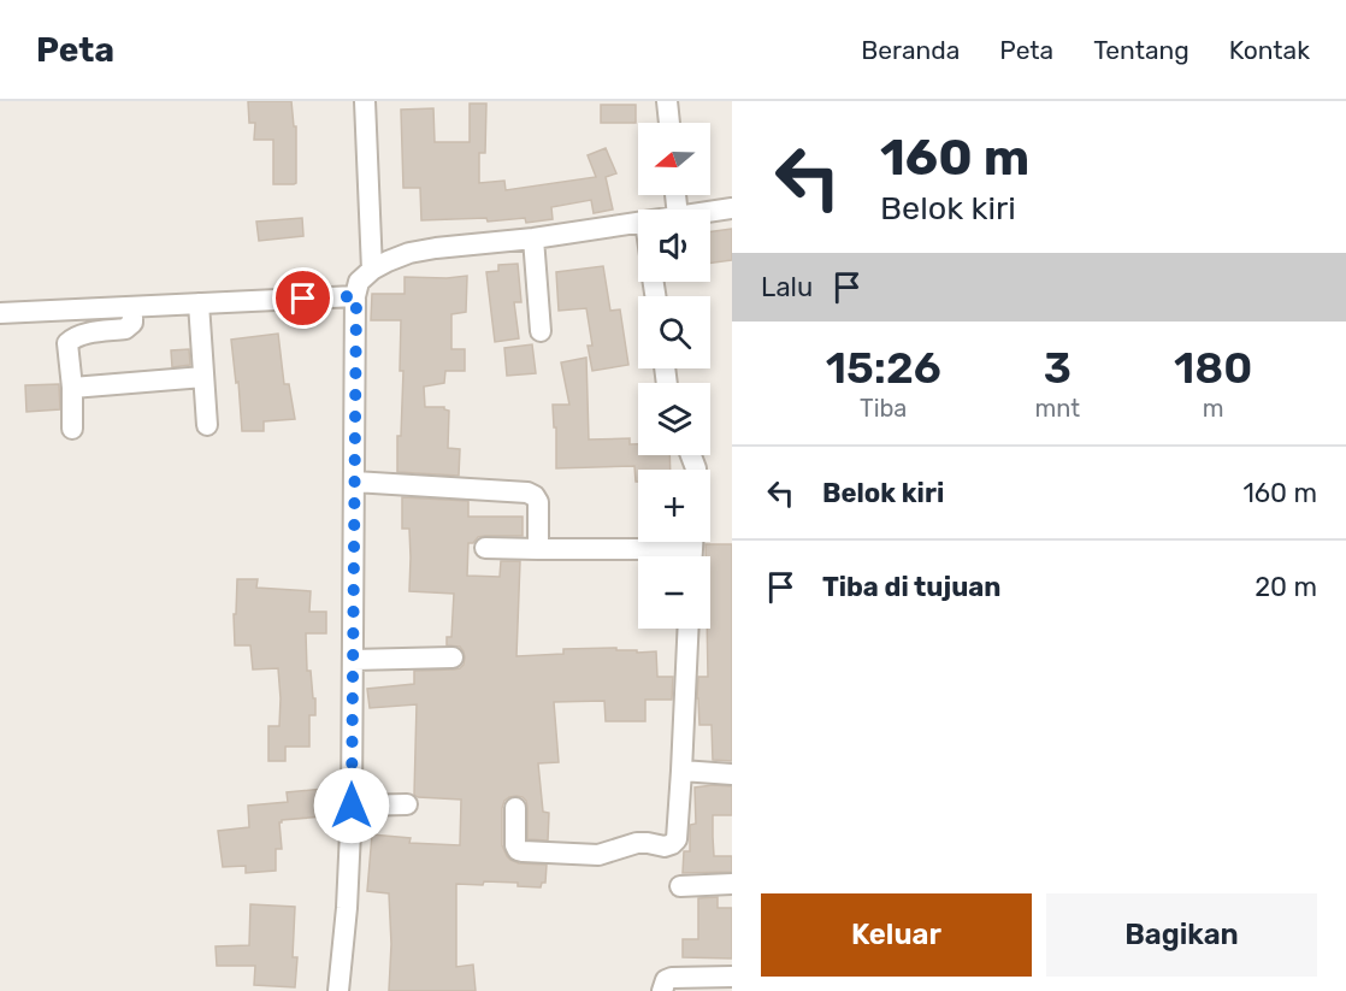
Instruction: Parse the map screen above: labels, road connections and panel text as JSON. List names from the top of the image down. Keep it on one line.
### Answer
{"north":"left","page":{"header":"Peta","nav":["Beranda","Peta","Tentang","Kontak"],"turn":["160 m","Belok kiri"],"map_buttons":["+","−"],"then":"Lalu","eta":["15:26","Tiba","3","mnt","180","m"],"list":[{"name":"Belok kiri","value":"160 m"},{"name":"Tiba di tujuan","value":"20 m"}],"buttons":["Keluar","Bagikan"]}}
